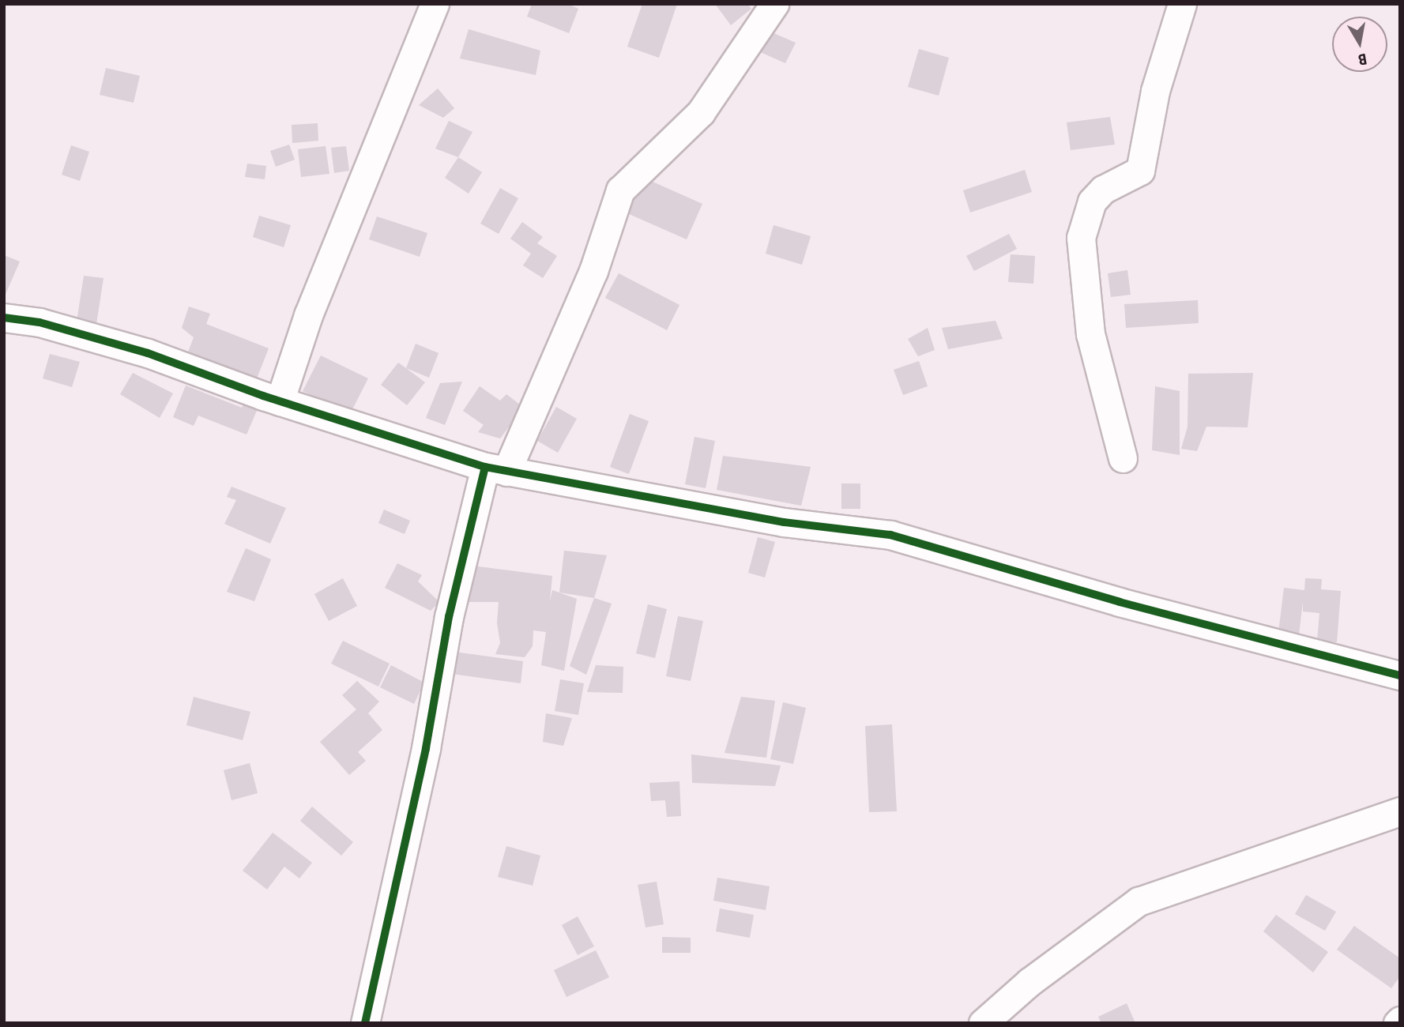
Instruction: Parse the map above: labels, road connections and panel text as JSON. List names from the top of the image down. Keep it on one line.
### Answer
{"north":"bottom"}
